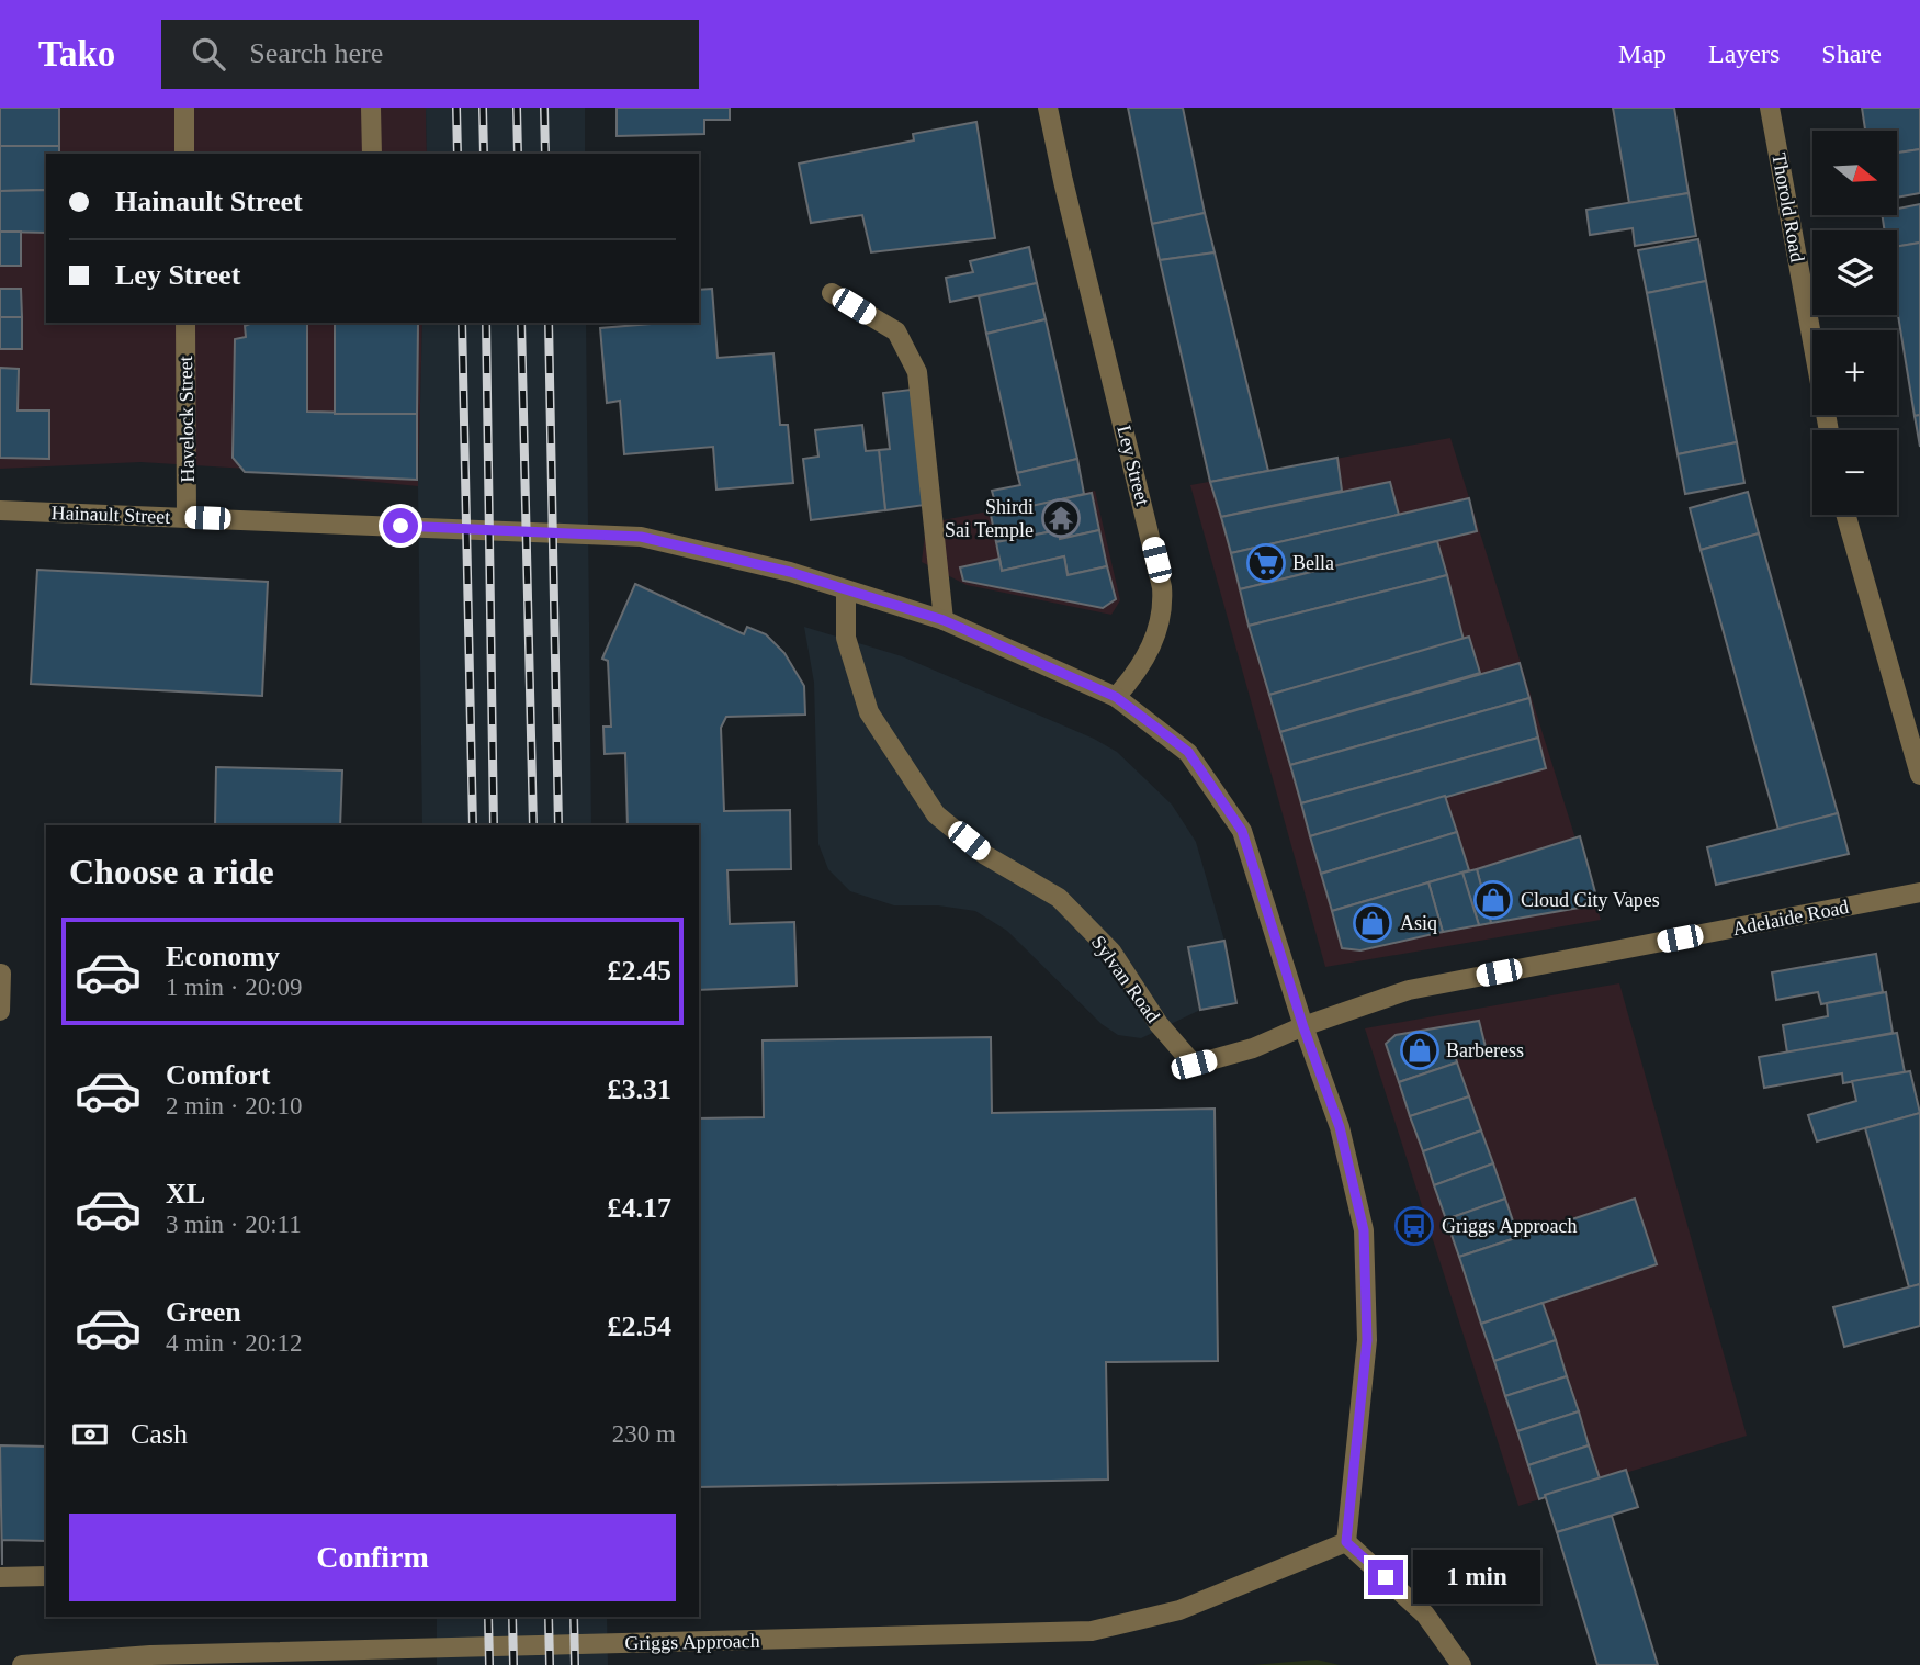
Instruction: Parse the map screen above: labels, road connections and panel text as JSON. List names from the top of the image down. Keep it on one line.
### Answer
{"streets":{"street":["Thorold Road","Havelock Street","Ley Street","Hainault Street","Adelaide Road","Sylvan Road","Griggs Approach"]},"crossings":[["Havelock Street","Hainault Street"],["Ley Street","Hainault Street"],["Hainault Street","Sylvan Road"],["Adelaide Road","Sylvan Road"]],"places":{"temple":["Shirdi Sai Temple"],"supermarket":["Bella"],"shop":["Cloud City Vapes","Asiq","Barberess"],"bus stop":["Griggs Approach"]},"north":"right","page":{"header":"Tako","search":"Search here","nav":["Map","Layers","Share"],"map_buttons":["+","−"],"banner":["Hainault Street","Ley Street"],"heading":"Choose a ride","list":[{"name":"Economy","note":"1 min · 20:09","value":"£2.45"},{"name":"Comfort","note":"2 min · 20:10","value":"£3.31"},{"name":"XL","note":"3 min · 20:11","value":"£4.17"},{"name":"Green","note":"4 min · 20:12","value":"£2.54"}],"pay":["Cash","230 m"],"buttons":"Confirm","bubble":"1 min"}}
